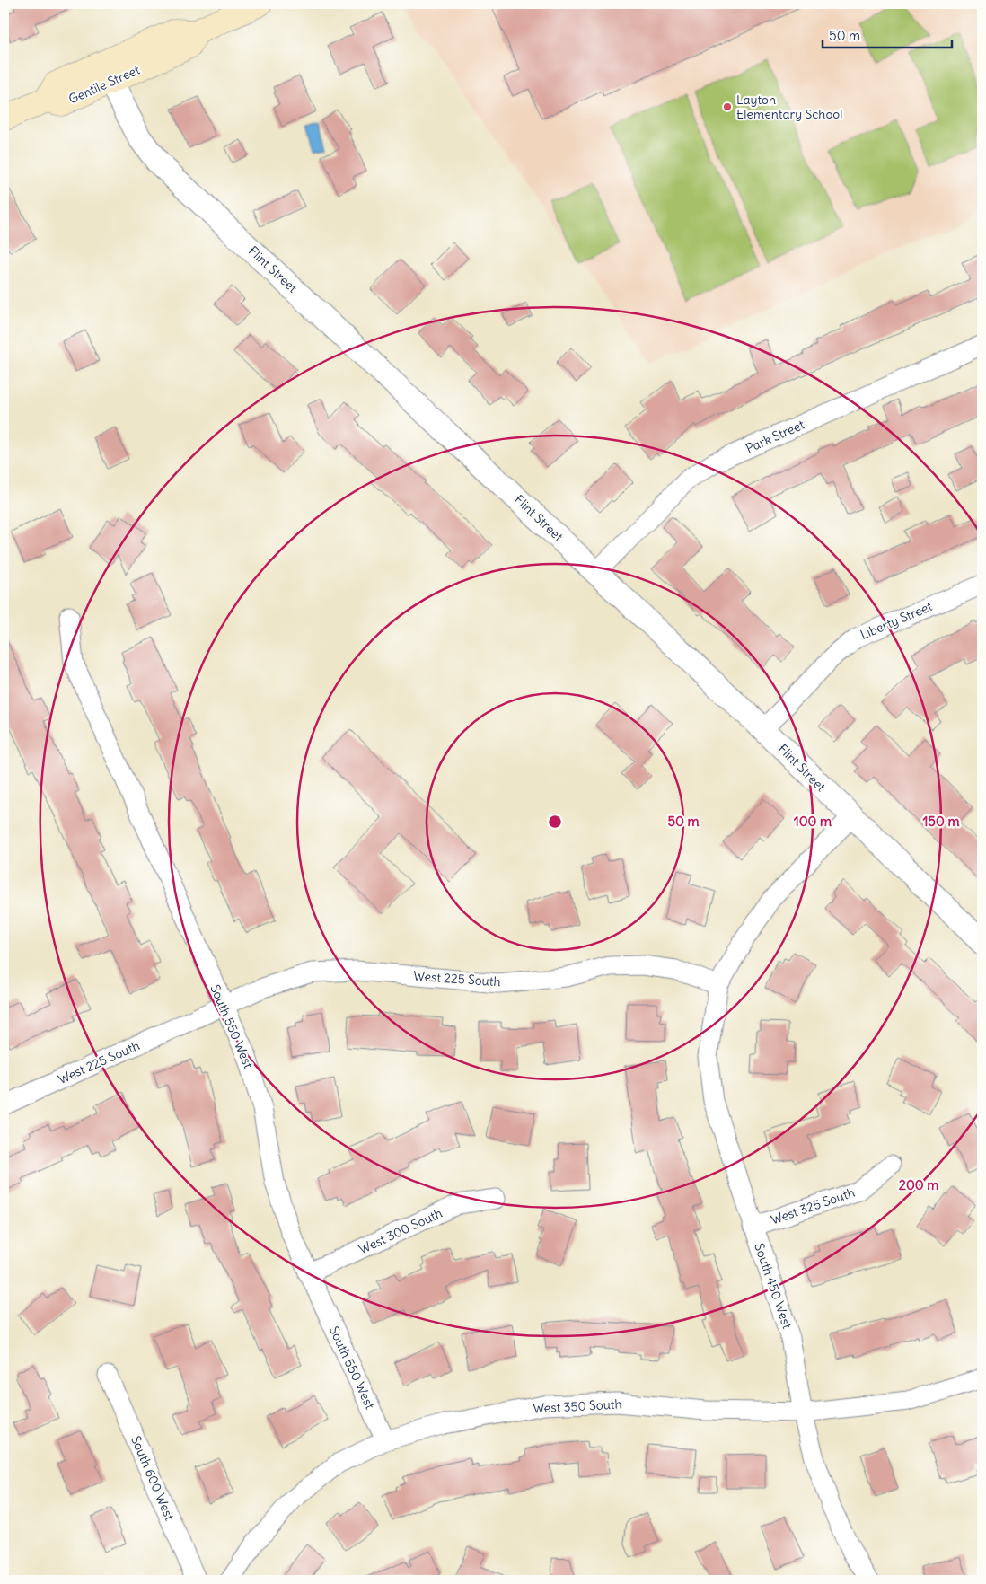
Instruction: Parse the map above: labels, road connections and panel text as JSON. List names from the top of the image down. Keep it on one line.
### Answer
{"streets":{"main road":["Gentile Street"],"street":["Flint Street","Park Street","Liberty Street","West 225 South","South 550 West","West 325 South","West 300 South","South 450 West","West 350 South","South 600 West"]},"crossings":[["Gentile Street","Flint Street"],["Flint Street","Park Street"],["Flint Street","Liberty Street"],["West 225 South","South 550 West"],["West 225 South","South 450 West"],["South 550 West","West 300 South"],["South 550 West","West 350 South"],["West 325 South","South 450 West"],["South 450 West","West 350 South"]],"places":["Layton Elementary School"],"scale_bar":"50 m","rings":["50 m","100 m","150 m","200 m"]}
